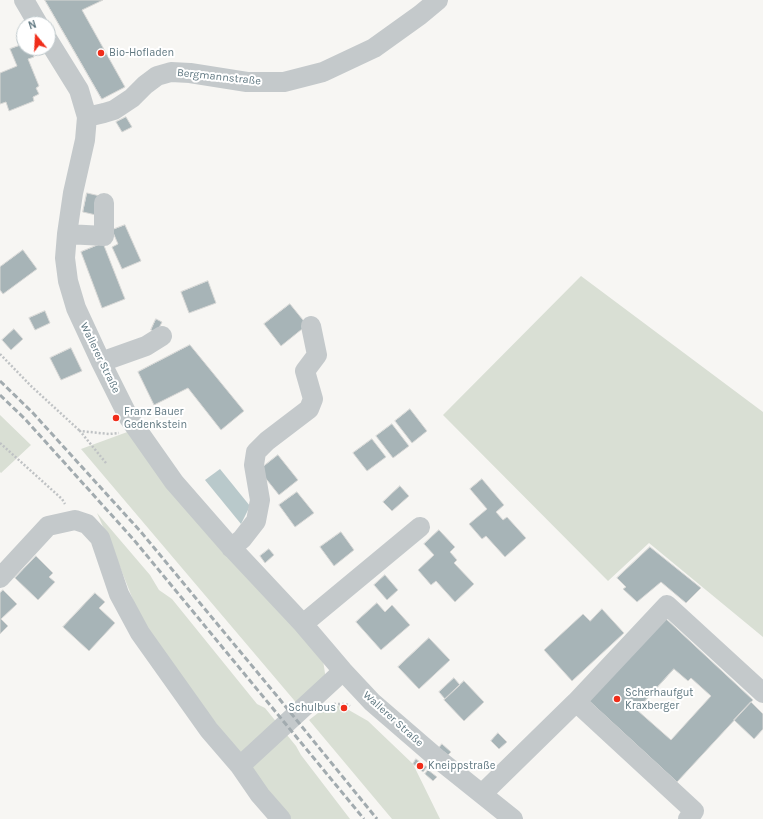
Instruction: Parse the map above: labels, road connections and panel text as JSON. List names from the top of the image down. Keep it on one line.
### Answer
{"streets":{"street":["Bergmannstraße","Wallerer Straße"]},"crossings":[["Bergmannstraße","Wallerer Straße"]],"places":["Bio-Hofladen","Franz Bauer Gedenkstein","Scherhaufgut Kraxberger","Schulbus","Kneippstraße"],"north":"top"}
